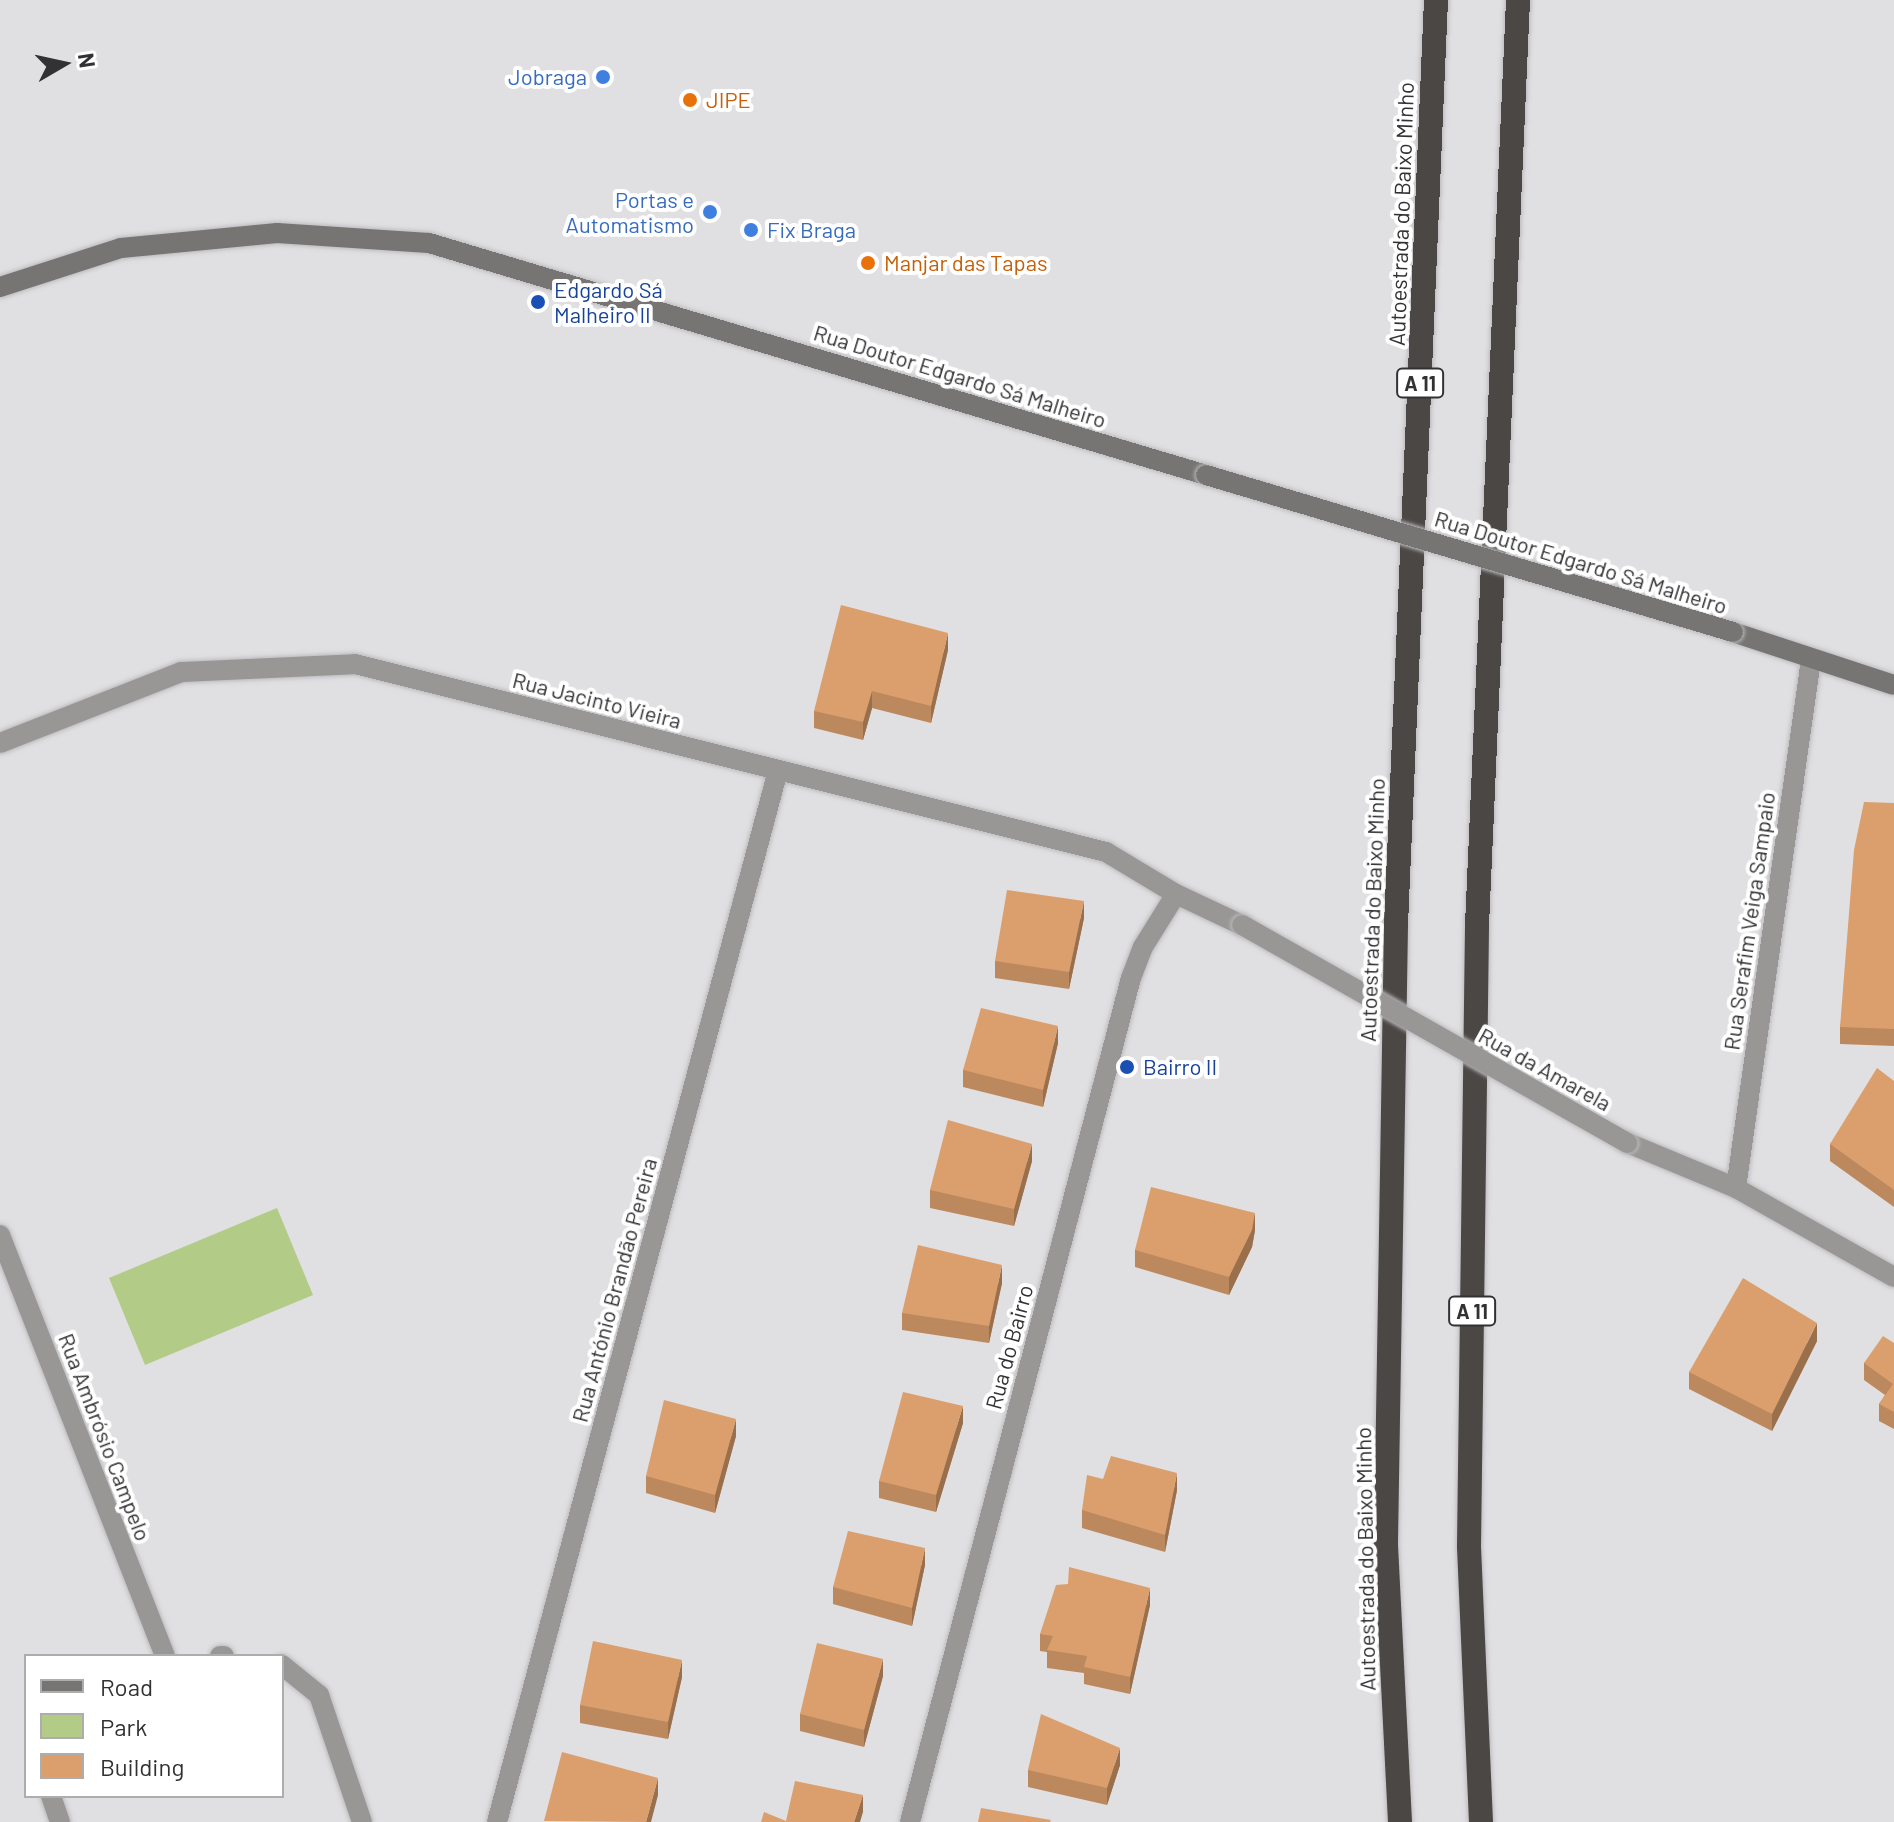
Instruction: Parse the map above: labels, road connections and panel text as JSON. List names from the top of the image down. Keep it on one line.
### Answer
{"streets":{"highway":["Autoestrada do Baixo Minho","A 11"],"street":["Rua Doutor Edgardo Sá Malheiro","Rua Jacinto Vieira","Rua Serafim Veiga Sampaio","Rua da Amarela","Rua António Brandão Pereira","Rua do Bairro","Rua Ambrósio Campelo"]},"crossings":[["Rua Doutor Edgardo Sá Malheiro","Rua Serafim Veiga Sampaio"],["Rua Jacinto Vieira","Rua da Amarela"],["Rua Jacinto Vieira","Rua António Brandão Pereira"],["Rua Jacinto Vieira","Rua do Bairro"],["Rua Serafim Veiga Sampaio","Rua da Amarela"],["Rua da Amarela","Rua do Bairro"]],"places":["Jobraga","JIPE","Portas e Automatismo","Fix Braga","Manjar das Tapas","Edgardo Sá Malheiro II","Bairro II"],"legend":["Road","Park","Building"],"north":"right"}
